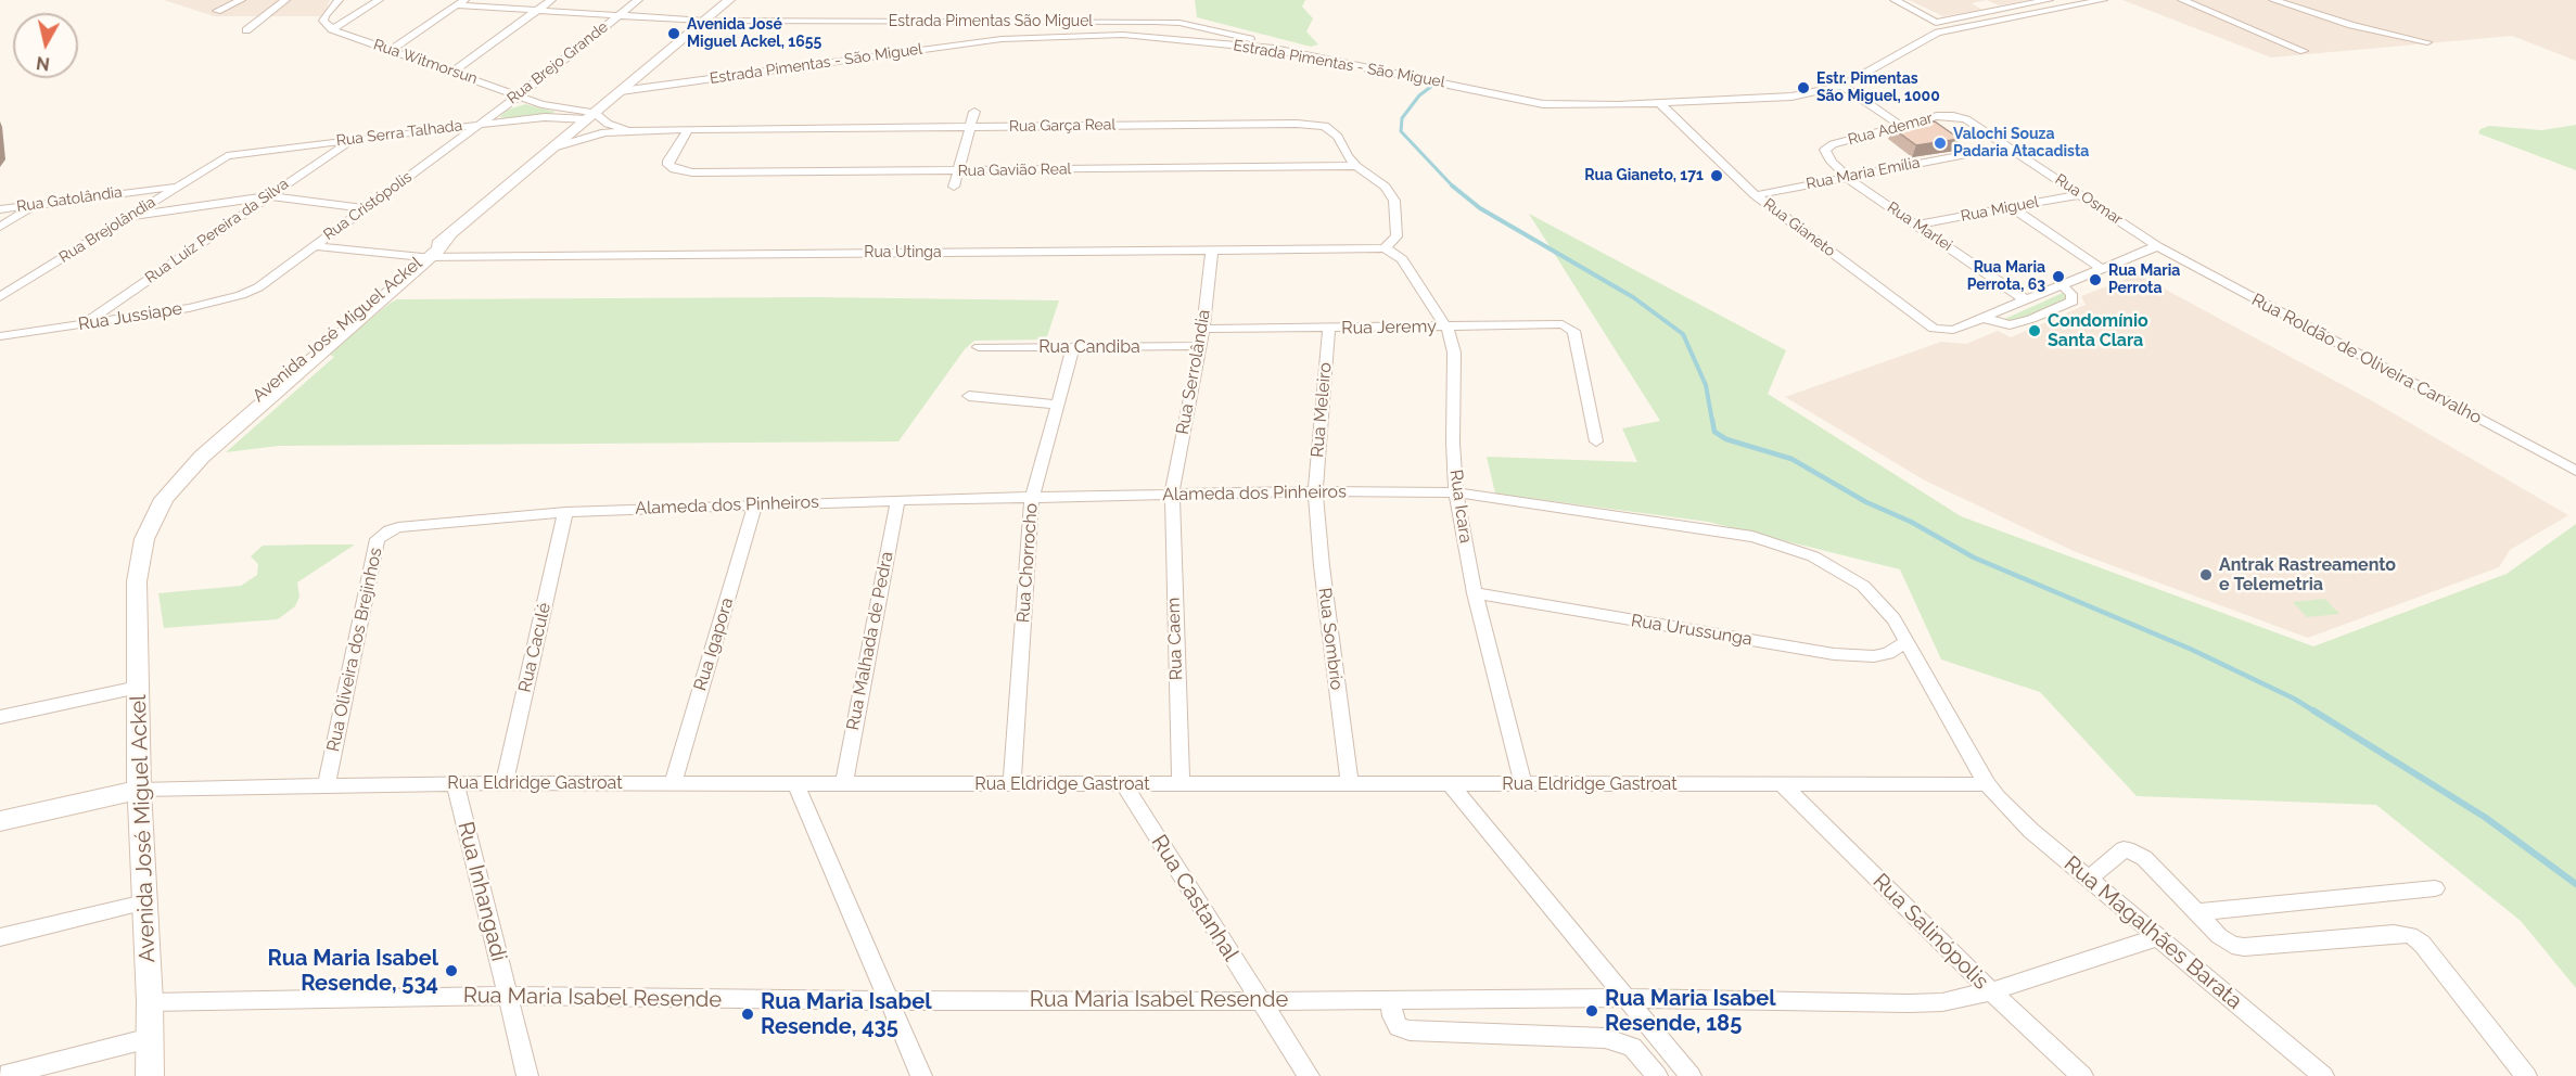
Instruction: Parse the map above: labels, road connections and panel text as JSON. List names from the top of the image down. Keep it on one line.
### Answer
{"streets":{"street":["Estrada Pimentas São Miguel","Rua Witmorsun","Rua Brejo Grande","Estrada Pimentas - São Miguel","Rua Garça Real","Rua Ademar","Rua Serra Talhada","Rua Gavião Real","Rua Maria Emília","Rua Gatolândia","Rua Osmar","Rua Cristópolis","Rua Miguel","Rua Marlei","Rua Gianeto","Rua Brejolândia","Rua Luiz Pereira da Silva","Rua Utinga","Rua Jussiape","Rua Jeremy","Avenida José Miguel Ackel","Rua Candiba","Rua Roldão de Oliveira Carvalho","Rua Serrolândia","Rua Meleiro","Alameda dos Pinheiros","Rua Icara","Rua Chorrocho","Rua Urussunga","Rua Caem","Rua Sombrio","Rua Malhada de Pedra","Rua Igapora","Rua Caculé","Rua Oliveira dos Brejinhos","Rua Eldridge Gastroat","Rua Inhangadi","Rua Castanhal","Rua Salinópolis","Rua Magalhães Barata","Rua Maria Isabel Resende"]},"crossings":[["Estrada Pimentas São Miguel","Rua Brejo Grande"],["Estrada Pimentas São Miguel","Estrada Pimentas - São Miguel"],["Estrada Pimentas São Miguel","Avenida José Miguel Ackel"],["Rua Witmorsun","Rua Brejo Grande"],["Rua Brejo Grande","Rua Serra Talhada"],["Rua Brejo Grande","Rua Cristópolis"],["Estrada Pimentas - São Miguel","Rua Gianeto"],["Estrada Pimentas - São Miguel","Avenida José Miguel Ackel"],["Rua Garça Real","Rua Gavião Real"],["Rua Garça Real","Rua Utinga"],["Rua Garça Real","Rua Icara"],["Rua Ademar","Rua Maria Emília"],["Rua Ademar","Rua Osmar"],["Rua Ademar","Rua Marlei"],["Rua Serra Talhada","Rua Cristópolis"],["Rua Serra Talhada","Rua Brejolândia"],["Rua Serra Talhada","Rua Luiz Pereira da Silva"],["Rua Serra Talhada","Avenida José Miguel Ackel"],["Rua Maria Emília","Rua Osmar"],["Rua Maria Emília","Rua Marlei"],["Rua Maria Emília","Rua Gianeto"],["Rua Gatolândia","Rua Brejolândia"],["Rua Osmar","Rua Miguel"],["Rua Osmar","Rua Roldão de Oliveira Carvalho"],["Rua Cristópolis","Rua Utinga"],["Rua Cristópolis","Rua Jussiape"],["Rua Miguel","Rua Marlei"],["Rua Luiz Pereira da Silva","Rua Jussiape"],["Rua Utinga","Avenida José Miguel Ackel"],["Rua Utinga","Rua Serrolândia"],["Rua Utinga","Rua Icara"],["Rua Jeremy","Rua Serrolândia"],["Rua Jeremy","Rua Meleiro"],["Rua Jeremy","Rua Icara"],["Avenida José Miguel Ackel","Rua Eldridge Gastroat"],["Avenida José Miguel Ackel","Rua Maria Isabel Resende"],["Rua Candiba","Rua Serrolândia"],["Rua Candiba","Rua Chorrocho"],["Rua Serrolândia","Alameda dos Pinheiros"],["Rua Serrolândia","Rua Caem"],["Rua Meleiro","Alameda dos Pinheiros"],["Rua Meleiro","Rua Sombrio"],["Alameda dos Pinheiros","Rua Icara"],["Alameda dos Pinheiros","Rua Chorrocho"],["Alameda dos Pinheiros","Rua Urussunga"],["Alameda dos Pinheiros","Rua Caem"],["Alameda dos Pinheiros","Rua Sombrio"],["Alameda dos Pinheiros","Rua Malhada de Pedra"],["Alameda dos Pinheiros","Rua Igapora"],["Alameda dos Pinheiros","Rua Caculé"],["Alameda dos Pinheiros","Rua Oliveira dos Brejinhos"],["Alameda dos Pinheiros","Rua Eldridge Gastroat"],["Alameda dos Pinheiros","Rua Magalhães Barata"],["Rua Icara","Rua Urussunga"],["Rua Icara","Rua Eldridge Gastroat"],["Rua Chorrocho","Rua Eldridge Gastroat"],["Rua Caem","Rua Eldridge Gastroat"],["Rua Sombrio","Rua Eldridge Gastroat"],["Rua Malhada de Pedra","Rua Eldridge Gastroat"],["Rua Igapora","Rua Eldridge Gastroat"],["Rua Caculé","Rua Eldridge Gastroat"],["Rua Oliveira dos Brejinhos","Rua Eldridge Gastroat"],["Rua Eldridge Gastroat","Rua Inhangadi"],["Rua Eldridge Gastroat","Rua Castanhal"],["Rua Eldridge Gastroat","Rua Salinópolis"],["Rua Eldridge Gastroat","Rua Magalhães Barata"],["Rua Inhangadi","Rua Maria Isabel Resende"],["Rua Castanhal","Rua Maria Isabel Resende"],["Rua Salinópolis","Rua Maria Isabel Resende"],["Rua Magalhães Barata","Rua Maria Isabel Resende"]],"places":["Avenida José Miguel Ackel, 1655","Estr. Pimentas São Miguel, 1000","Valochi Souza Padaria Atacadista","Rua Gianeto, 171","Rua Maria Perrota, 63","Rua Maria Perrota","Condomínio Santa Clara","Antrak Rastreamento e Telemetria","Rua Maria Isabel Resende, 534","Rua Maria Isabel Resende, 185","Rua Maria Isabel Resende, 435"],"north":"bottom"}
